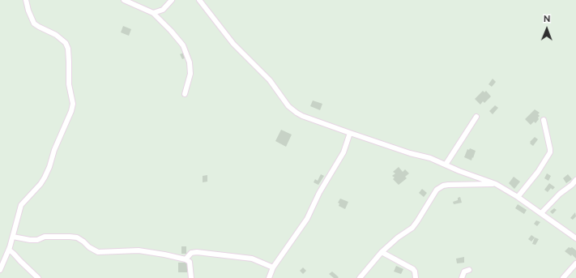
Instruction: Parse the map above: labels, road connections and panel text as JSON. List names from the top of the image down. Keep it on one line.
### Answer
{"north":"top"}
